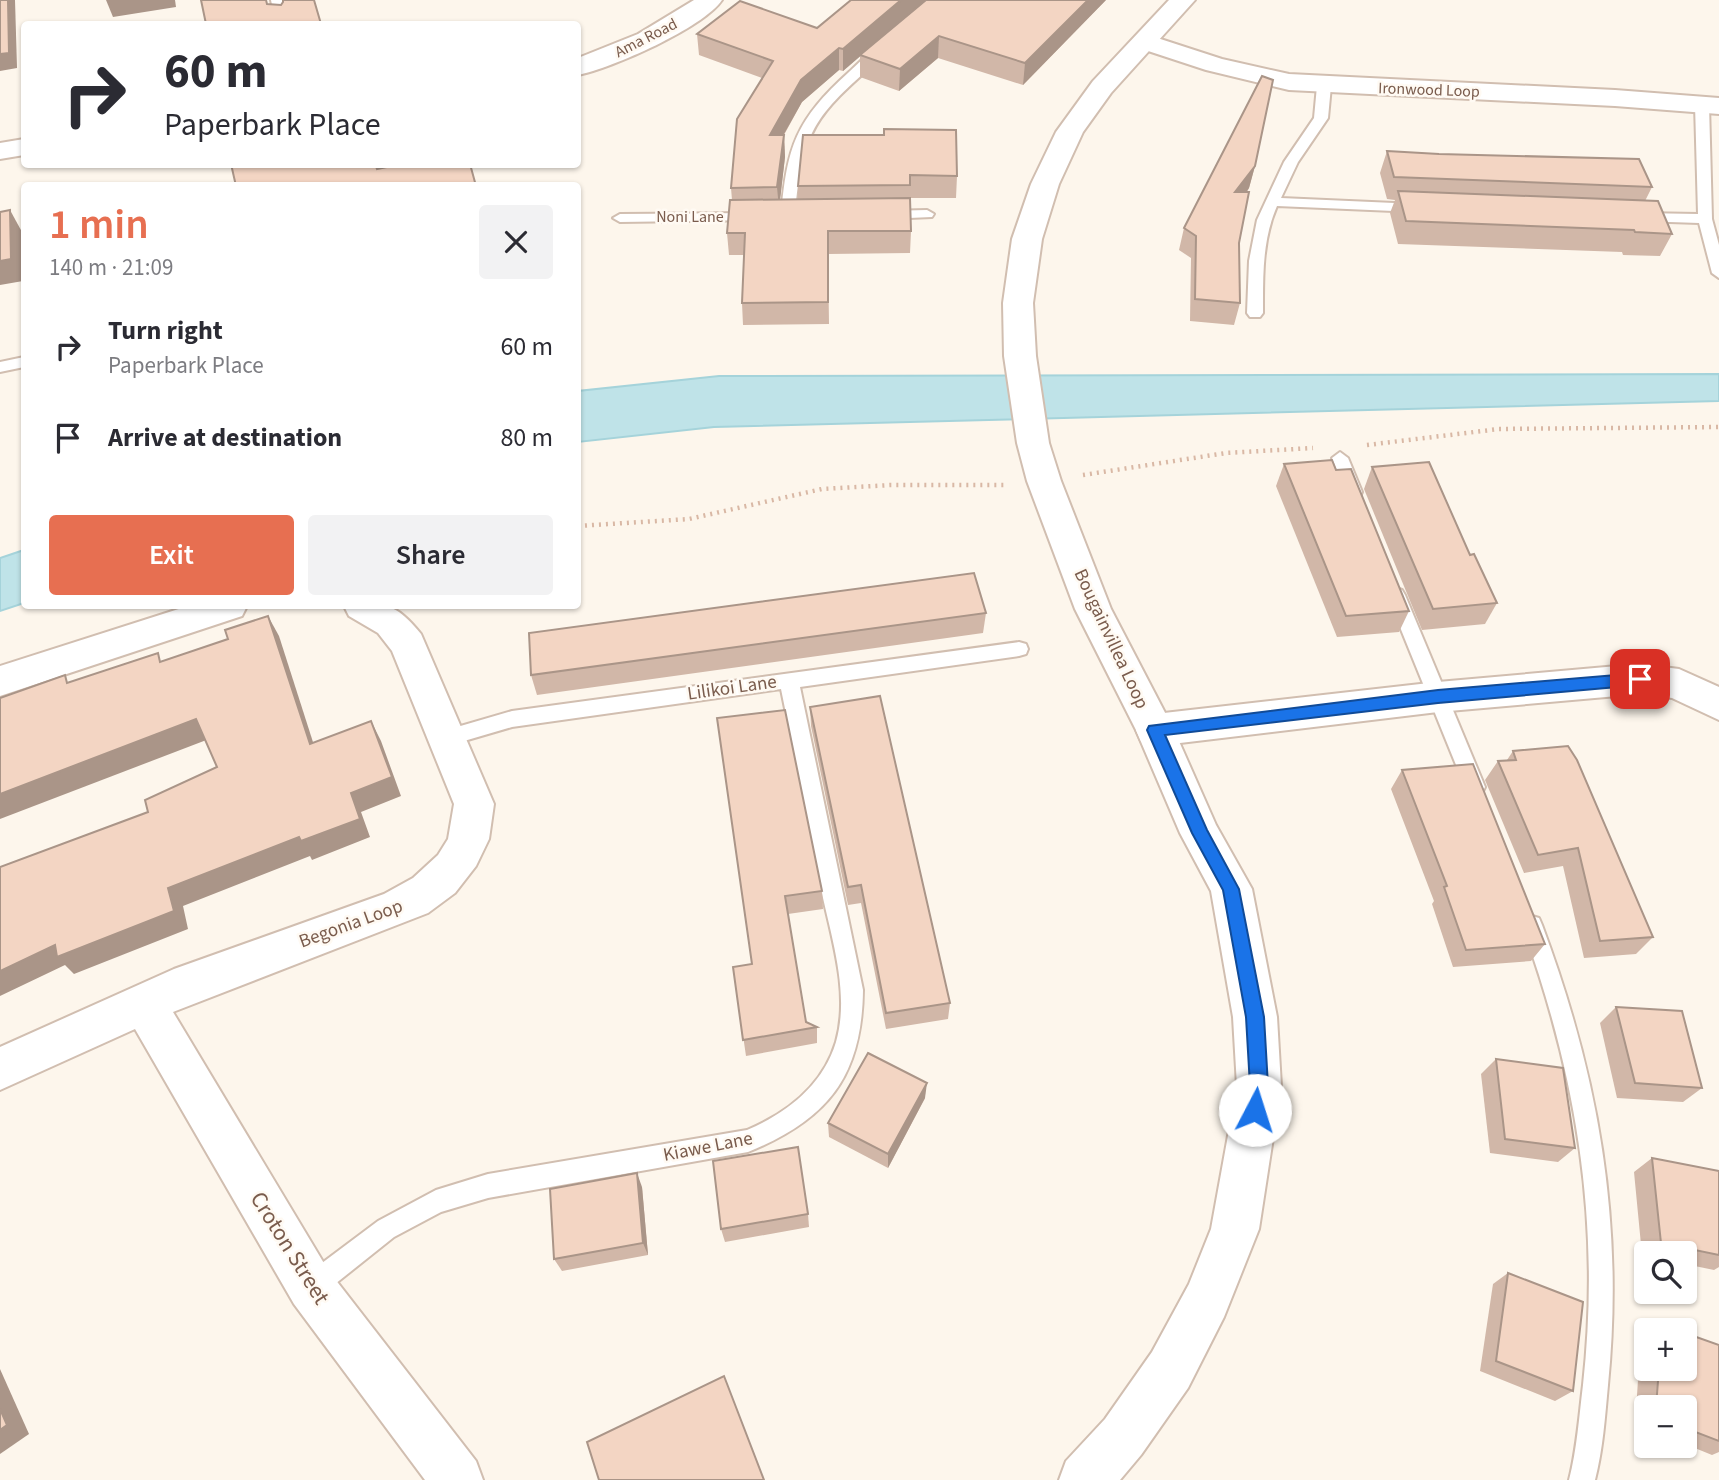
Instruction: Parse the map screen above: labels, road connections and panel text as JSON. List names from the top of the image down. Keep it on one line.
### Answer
{"streets":{"street":["Ama Road","Ironwood Loop","Bougainvillea Loop","Begonia Loop","Croton Street"],"lane":["Noni Lane","Lilikoi Lane","Kiawe Lane"]},"crossings":[["Ironwood Loop","Bougainvillea Loop"],["Lilikoi Lane","Begonia Loop"],["Lilikoi Lane","Kiawe Lane"],["Begonia Loop","Croton Street"],["Kiawe Lane","Croton Street"]],"page":{"turn":["60 m","Paperbark Place"],"heading":["1 min","140 m · 21:09"],"list":[{"name":"Turn right","note":"Paperbark Place","value":"60 m"},{"name":"Arrive at destination","value":"80 m"}],"buttons":["Exit","Share"],"map_buttons":["+","−"]}}
